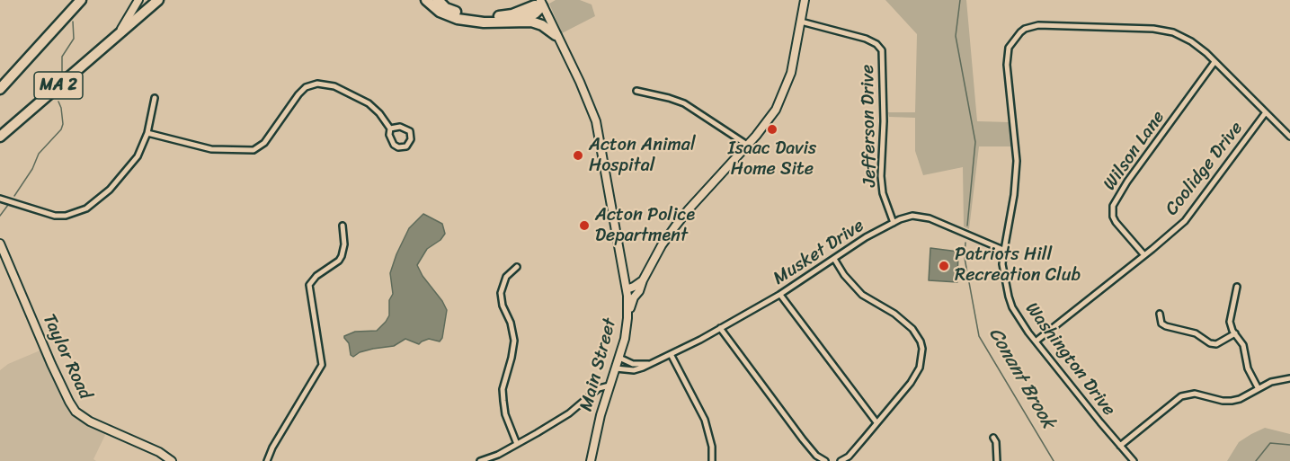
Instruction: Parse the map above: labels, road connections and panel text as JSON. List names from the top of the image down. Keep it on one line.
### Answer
{"streets":{"highway":["MA 2"],"street":["Jefferson Drive","Wilson Lane","Coolidge Drive","Musket Drive","Taylor Road","Washington Drive","Main Street"]},"crossings":[["Jefferson Drive","Musket Drive"],["Wilson Lane","Coolidge Drive"],["Wilson Lane","Washington Drive"],["Coolidge Drive","Washington Drive"],["Musket Drive","Washington Drive"],["Musket Drive","Main Street"]],"water":["Conant Brook"],"places":["Isaac Davis Home Site","Acton Animal Hospital","Acton Police Department","Patriots Hill Recreation Club"]}
